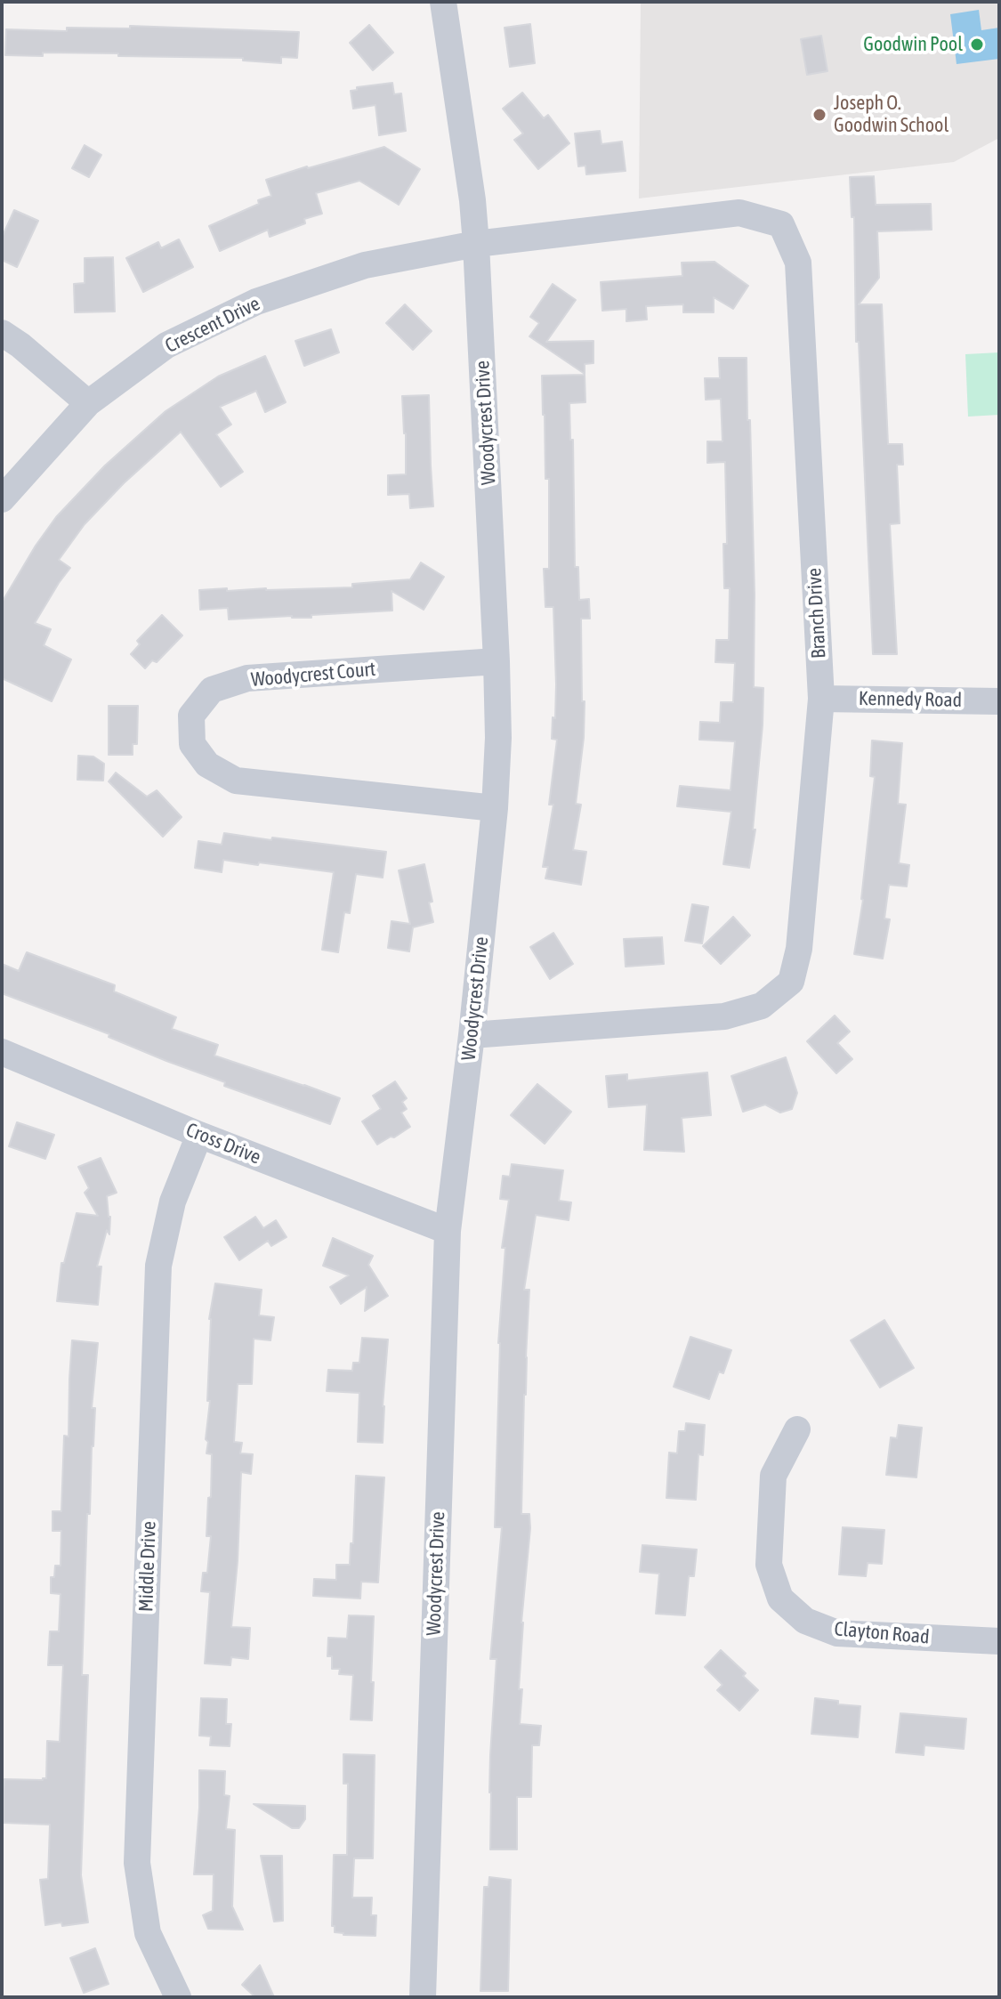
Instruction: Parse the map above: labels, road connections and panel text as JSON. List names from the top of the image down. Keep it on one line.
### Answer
{"streets":{"street":["Crescent Drive","Woodycrest Drive","Branch Drive","Woodycrest Court","Kennedy Road","Cross Drive","Middle Drive","Clayton Road"]},"crossings":[["Crescent Drive","Woodycrest Drive"],["Crescent Drive","Branch Drive"],["Woodycrest Drive","Branch Drive"],["Woodycrest Drive","Woodycrest Court"],["Woodycrest Drive","Cross Drive"],["Branch Drive","Kennedy Road"],["Cross Drive","Middle Drive"]],"places":["Goodwin Pool","Joseph O. Goodwin School"]}
